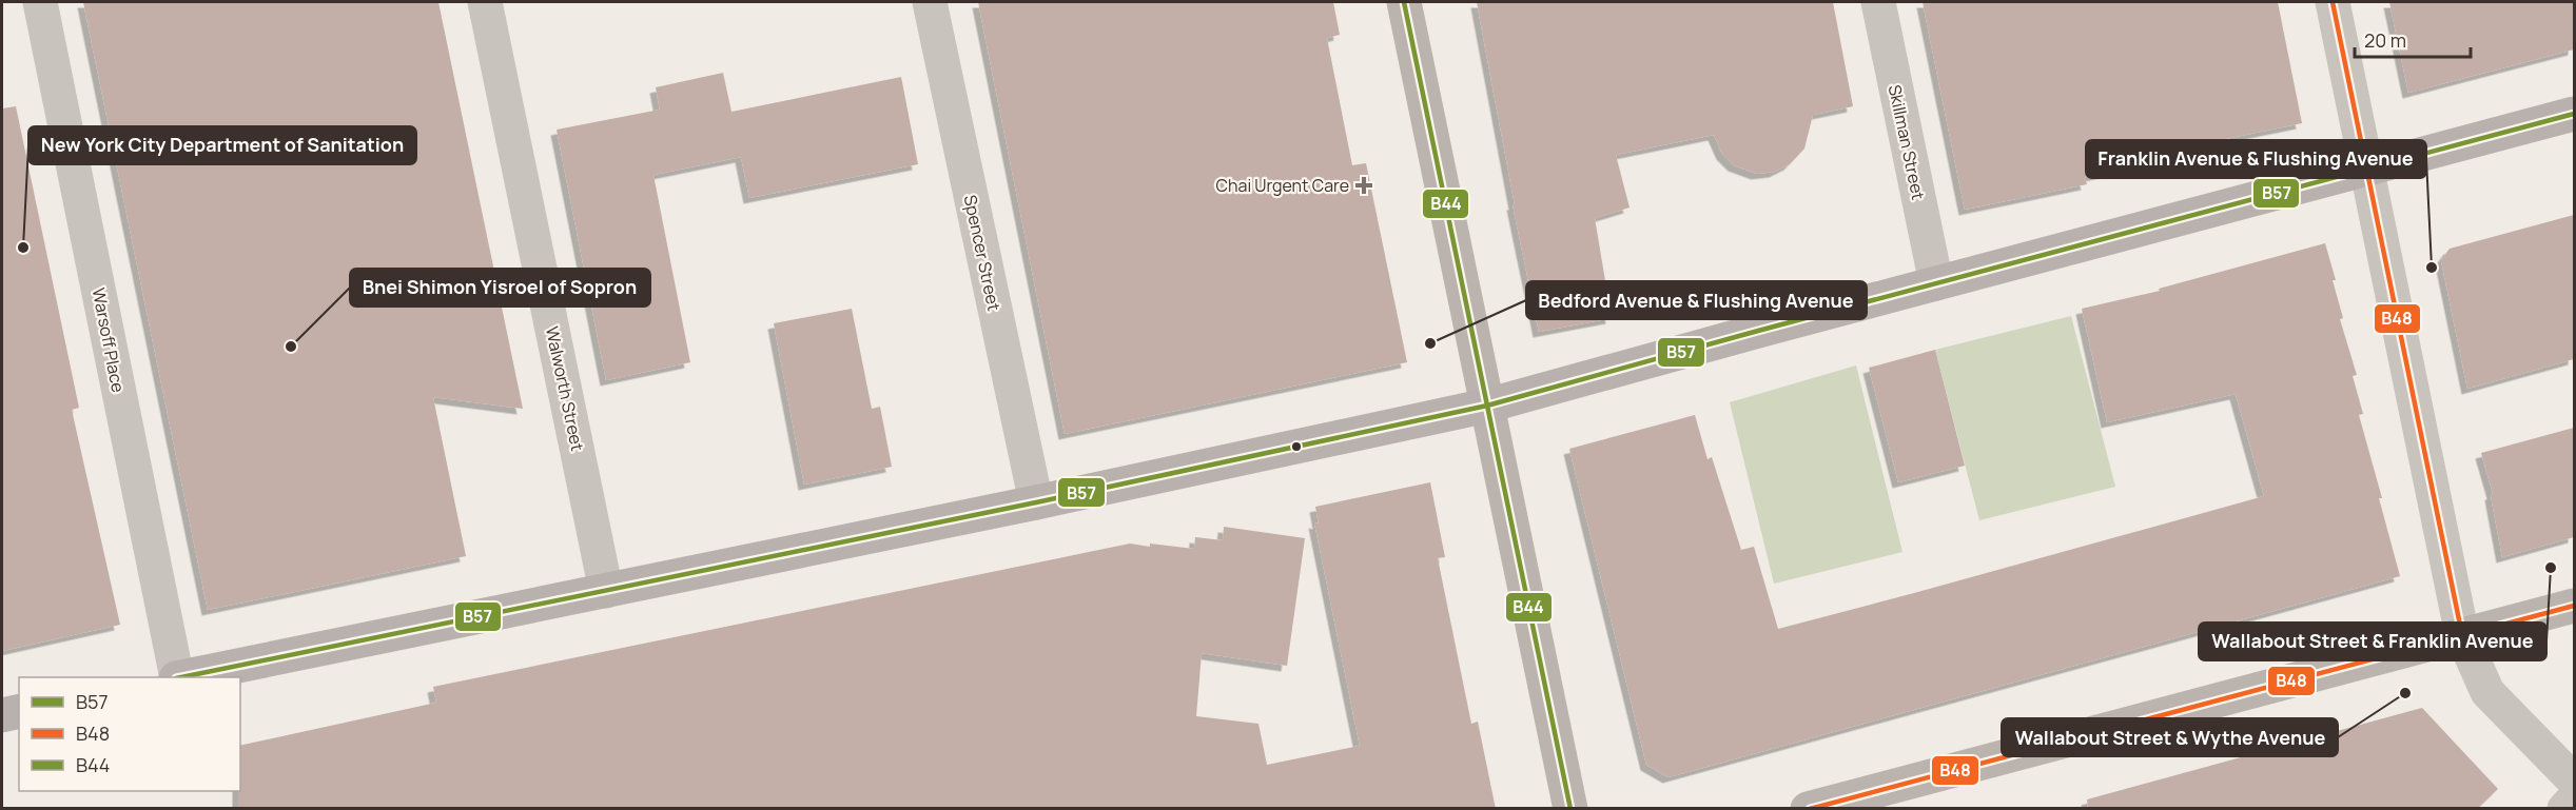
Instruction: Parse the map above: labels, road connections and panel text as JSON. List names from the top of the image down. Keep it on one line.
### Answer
{"streets":{"street":["Skillman Street","Spencer Street","Warsoff Place","Walworth Street"]},"places":{"health":["Chai Urgent Care"],"other":["New York City Department of Sanitation","Franklin Avenue & Flushing Avenue","Bedford Avenue & Flushing Avenue","Bnei Shimon Yisroel of Sopron","Wallabout Street & Franklin Avenue","Wallabout Street & Wythe Avenue"]},"lines":["transit line B48","transit line B44","transit line B57"],"legend":["B57","B48","B44"],"scale_bar":"20 m"}
